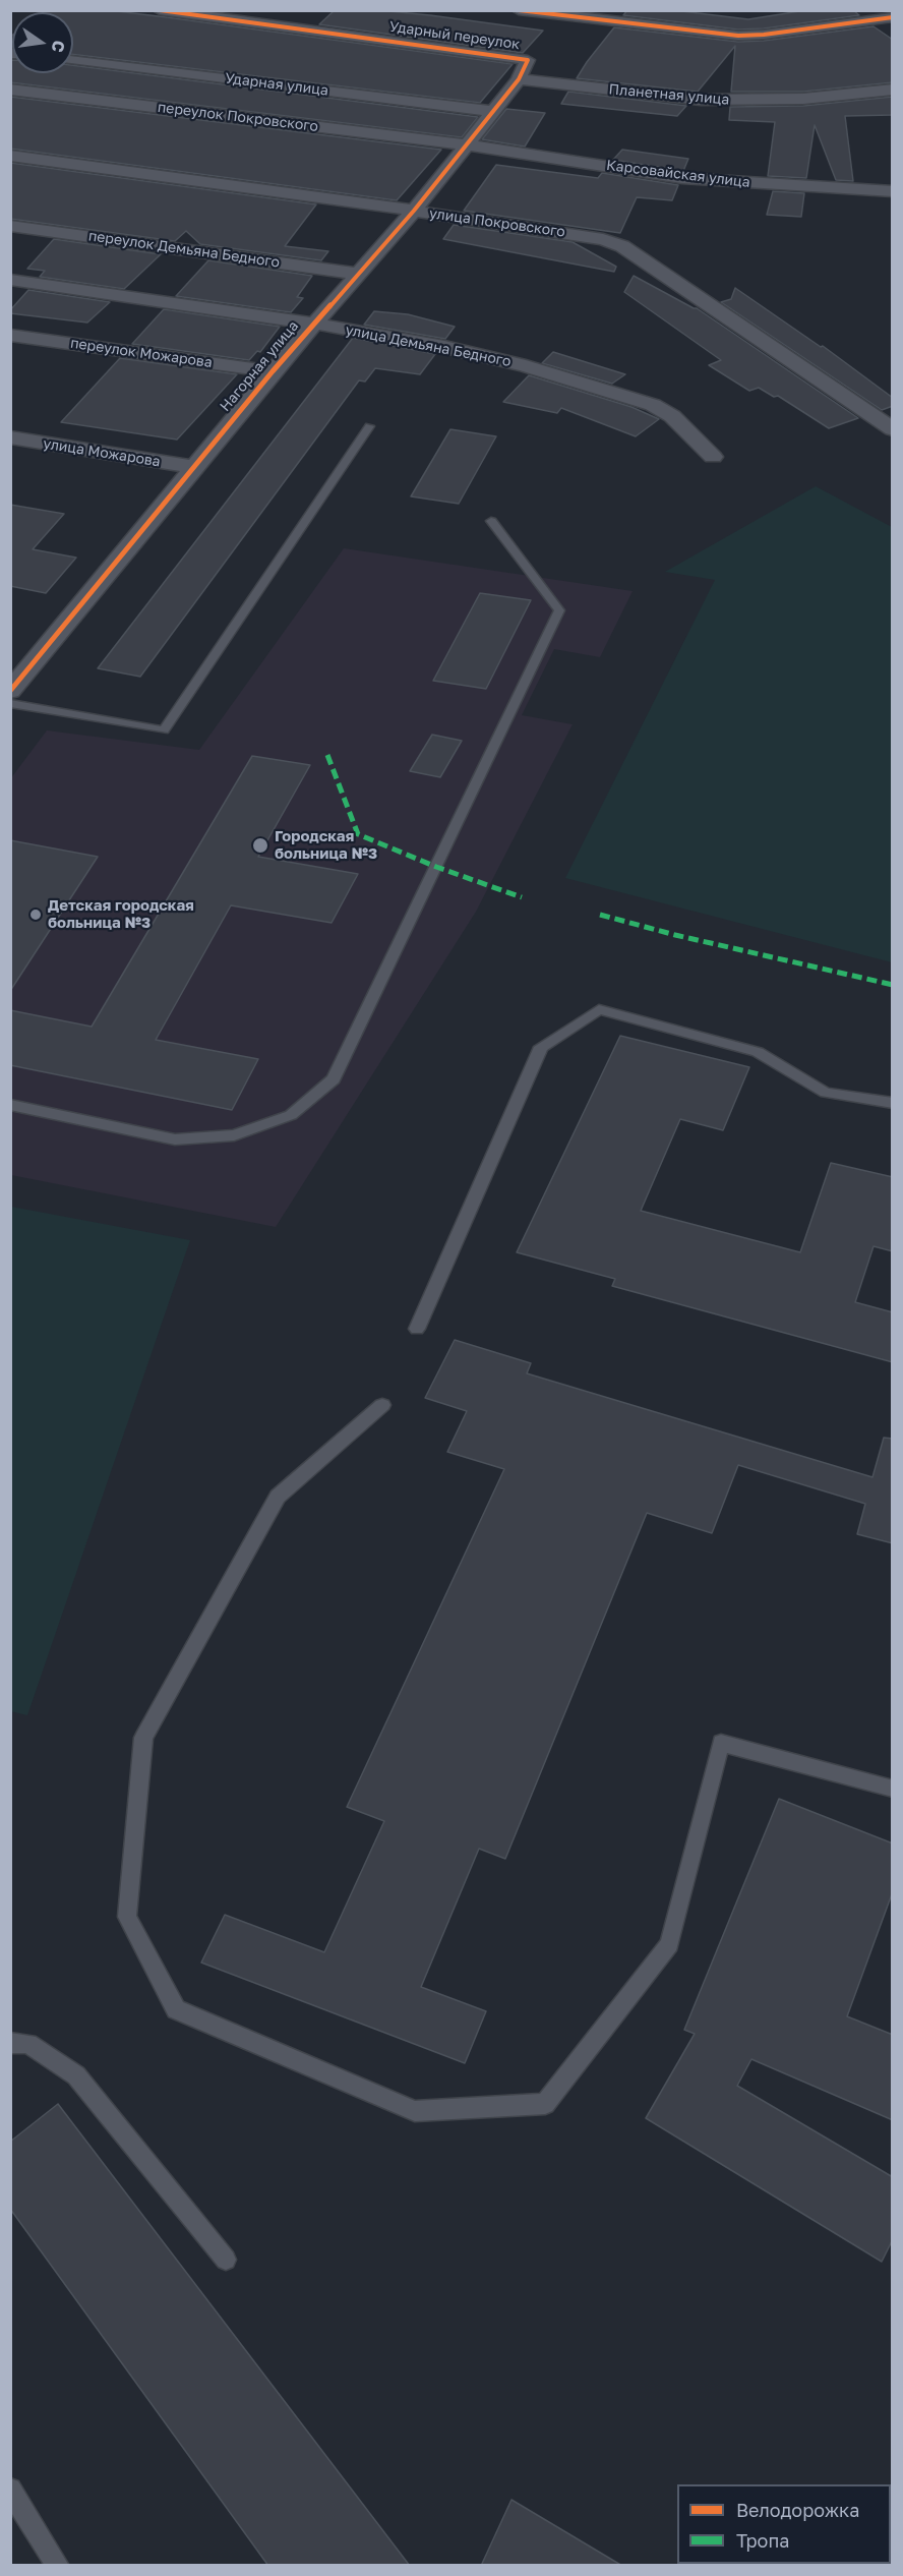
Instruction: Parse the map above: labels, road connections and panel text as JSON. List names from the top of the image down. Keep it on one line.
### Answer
{"streets":{"street":["Ударный переулок","Ударная улица","Планетная улица","переулок Покровского","Карсовайская улица","улица Покровского","переулок Демьяна Бедного","улица Демьяна Бедного","переулок Можарова","Нагорная улица","улица Можарова"]},"crossings":[["Ударный переулок","Нагорная улица"],["Ударная улица","Нагорная улица"],["Планетная улица","Нагорная улица"],["переулок Покровского","Карсовайская улица"],["переулок Покровского","Нагорная улица"],["Карсовайская улица","Нагорная улица"],["улица Покровского","Нагорная улица"],["переулок Демьяна Бедного","Нагорная улица"],["улица Демьяна Бедного","Нагорная улица"],["переулок Можарова","Нагорная улица"],["Нагорная улица","улица Можарова"]],"places":["Городская больница №3","Детская городская больница №3"],"legend":["Велодорожка","Тропа"],"north":"right"}
